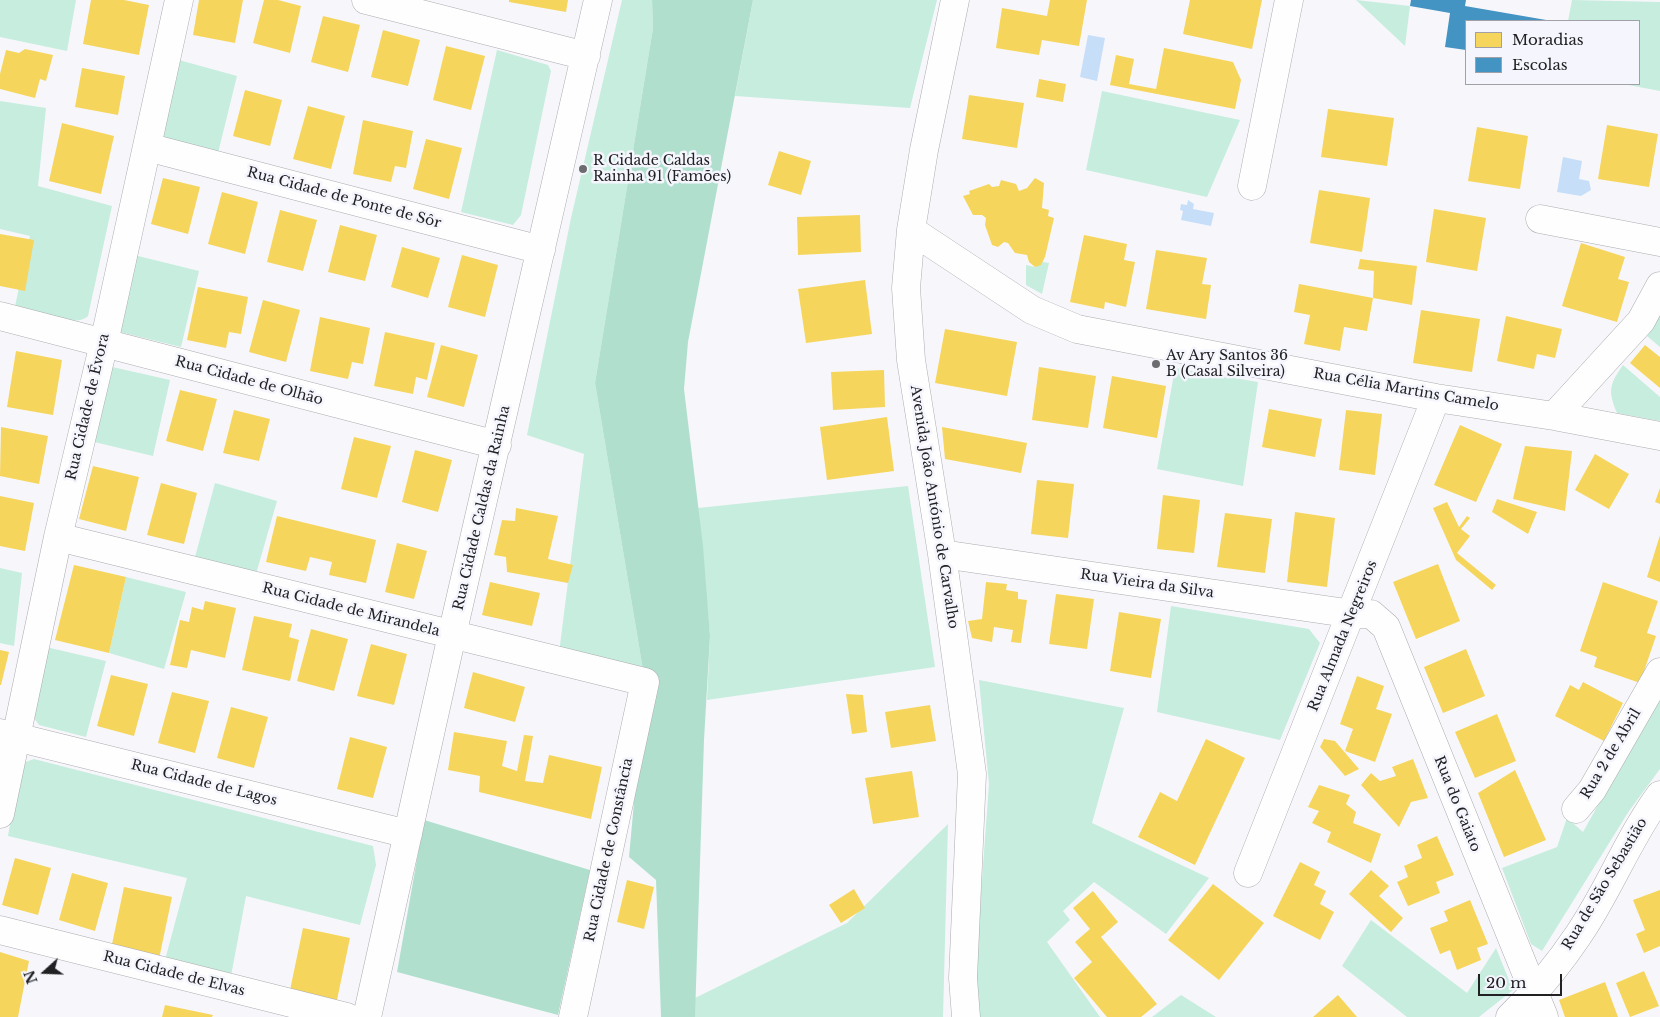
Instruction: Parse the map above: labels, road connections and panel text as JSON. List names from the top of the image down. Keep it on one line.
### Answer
{"streets":{"street":["Rua Cidade de Ponte de Sôr","Rua Cidade de Olhão","Rua Célia Martins Camelo","Rua Cidade de Évora","Avenida João António de Carvalho","Rua Cidade Caldas da Rainha","Rua Vieira da Silva","Rua Cidade de Mirandela","Rua Almada Negreiros","Rua 2 de Abril","Rua Cidade de Lagos","Rua do Gaiato","Rua Cidade de Constância","Rua de São Sebastião","Rua Cidade de Elvas"]},"crossings":[["Rua Cidade de Ponte de Sôr","Rua Cidade de Évora"],["Rua Cidade de Ponte de Sôr","Rua Cidade Caldas da Rainha"],["Rua Cidade de Olhão","Rua Cidade de Évora"],["Rua Cidade de Olhão","Rua Cidade Caldas da Rainha"],["Rua Célia Martins Camelo","Avenida João António de Carvalho"],["Rua Célia Martins Camelo","Rua Almada Negreiros"],["Rua Cidade de Évora","Rua Cidade de Mirandela"],["Rua Cidade de Évora","Rua Cidade de Lagos"],["Avenida João António de Carvalho","Rua Vieira da Silva"],["Rua Cidade Caldas da Rainha","Rua Cidade de Mirandela"],["Rua Cidade Caldas da Rainha","Rua Cidade de Lagos"],["Rua Vieira da Silva","Rua Almada Negreiros"],["Rua Vieira da Silva","Rua do Gaiato"],["Rua Cidade de Mirandela","Rua Cidade de Constância"],["Rua Almada Negreiros","Rua do Gaiato"],["Rua do Gaiato","Rua de São Sebastião"]],"places":["R Cidade Caldas Rainha 91 (Famões)","Av Ary Santos 36 B (Casal Silveira)"],"legend":["Moradias","Escolas"],"scale_bar":"20 m","north":"left"}
